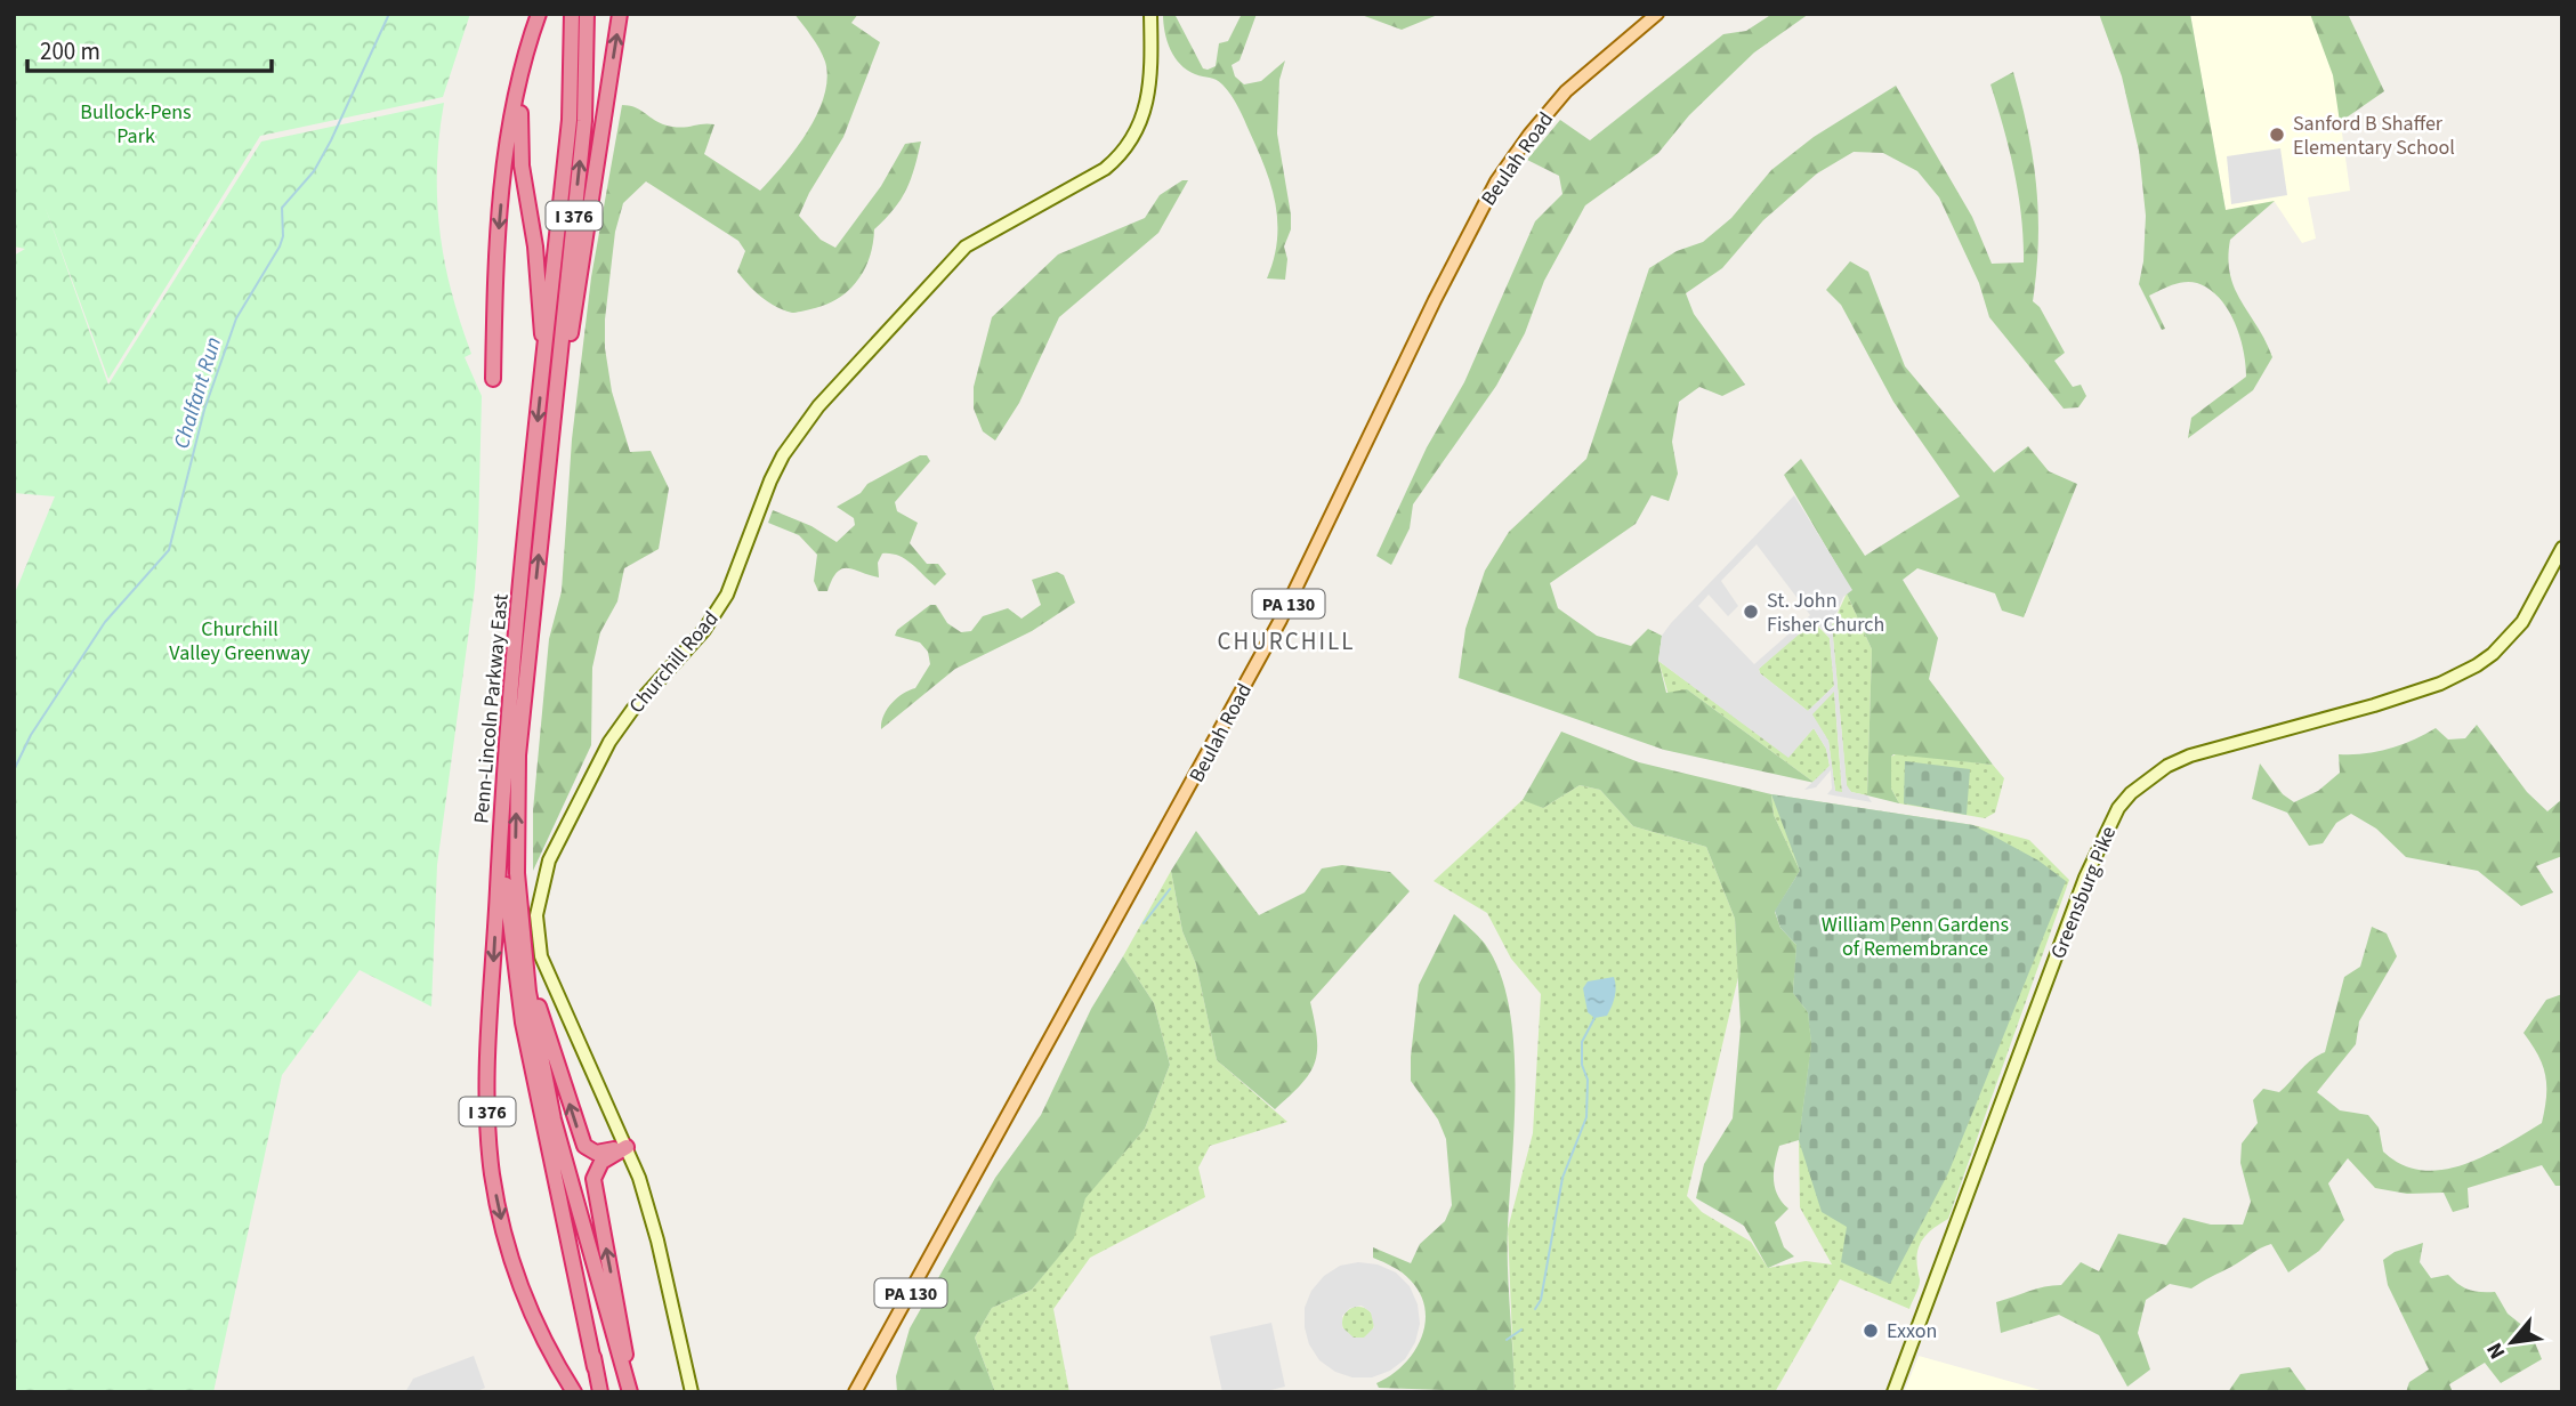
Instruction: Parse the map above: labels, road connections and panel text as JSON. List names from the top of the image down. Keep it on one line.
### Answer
{"streets":{"highway":["I 376","Penn-Lincoln Parkway East"],"main road":["Beulah Road","PA 130"],"street":["Churchill Road","Greensburg Pike"]},"districts":["CHURCHILL"],"water":["Chalfant Run"],"parks":["Bullock-Pens Park","Churchill Valley Greenway","William Penn Gardens of Remembrance"],"places":["Sanford B Shaffer Elementary School","St. John Fisher Church","Exxon"],"scale_bar":"200 m","north":"bottom left"}
